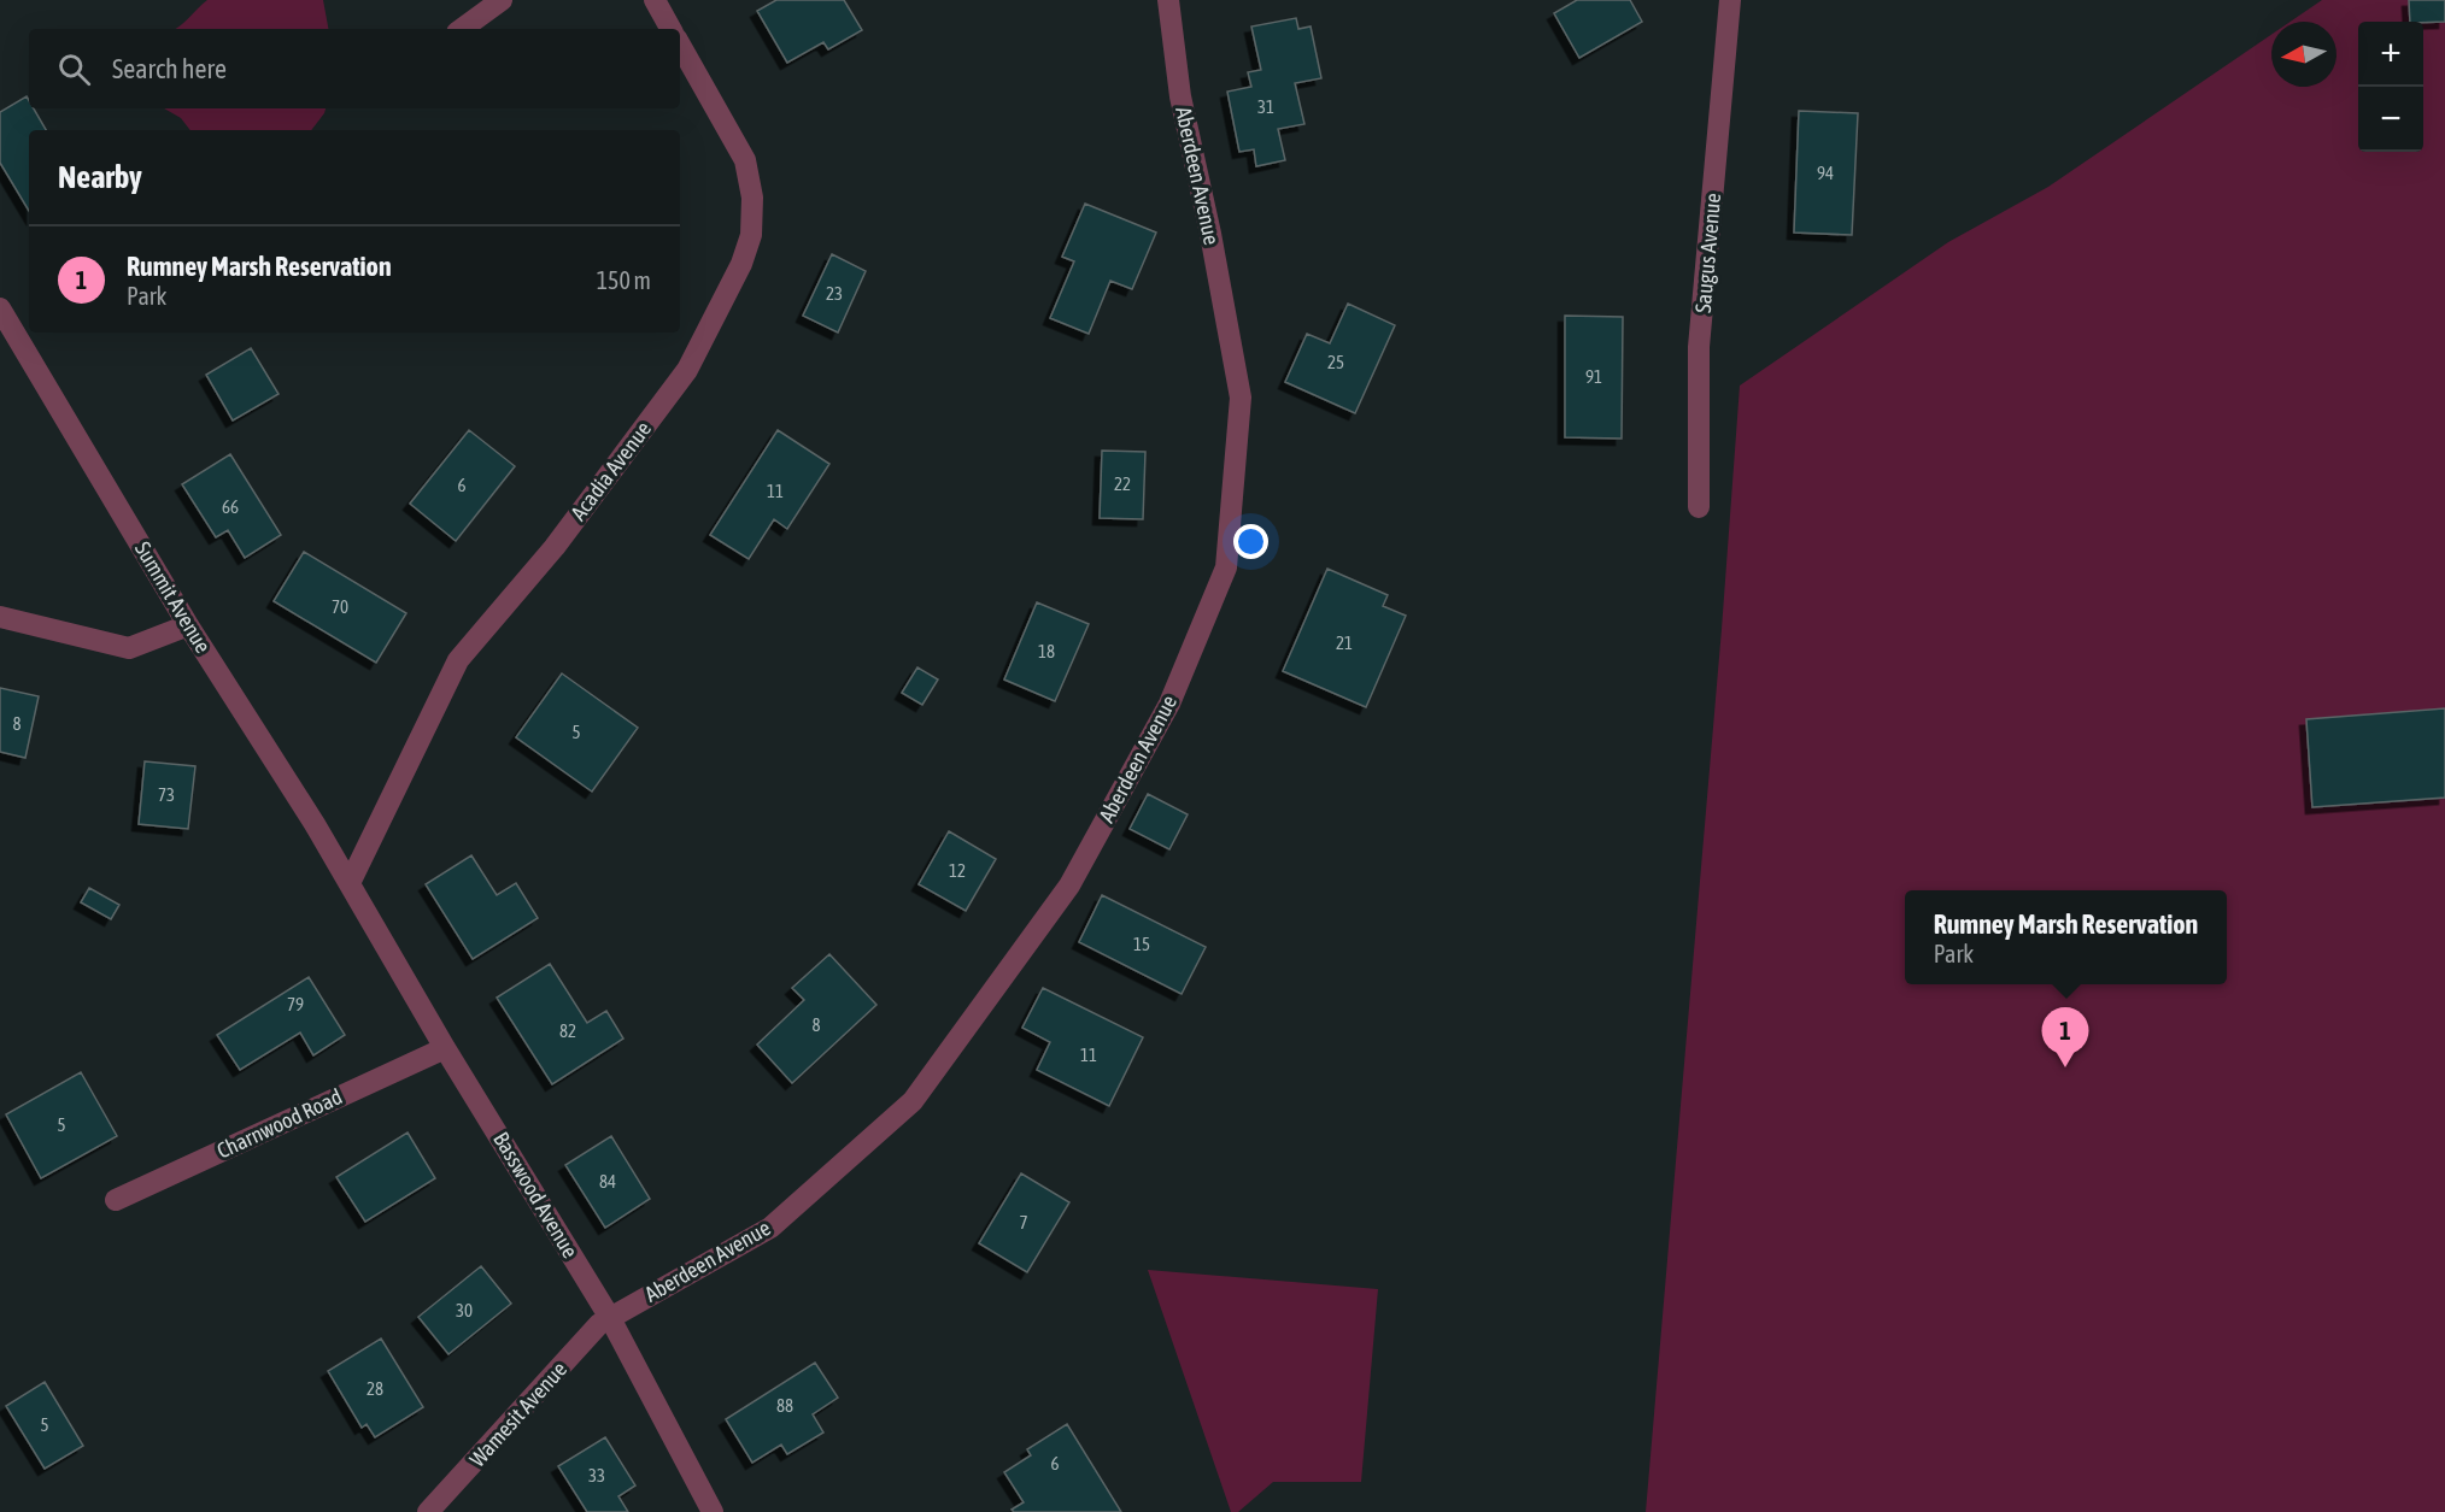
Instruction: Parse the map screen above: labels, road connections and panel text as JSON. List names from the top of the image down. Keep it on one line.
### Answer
{"streets":{"street":["Aberdeen Avenue","Saugus Avenue","Acadia Avenue","Summit Avenue","Charnwood Road","Basswood Avenue","Wamesit Avenue"]},"crossings":[["Aberdeen Avenue","Basswood Avenue"],["Aberdeen Avenue","Wamesit Avenue"],["Acadia Avenue","Summit Avenue"],["Acadia Avenue","Basswood Avenue"],["Summit Avenue","Basswood Avenue"],["Charnwood Road","Basswood Avenue"],["Basswood Avenue","Wamesit Avenue"]],"house_numbers":["31","94","23","25","91","22","6","11","66","70","21","18","8","5","73","12","15","79","8","82","11","5","84","7","30","28","88","5","6","33"],"north":"left","page":{"map_buttons":["+","−"],"search":"Search here","heading":"Nearby","list":[{"mark":"1","name":"Rumney Marsh Reservation","note":"Park","value":"150 m"}],"popup":["Rumney Marsh Reservation","Park"],"pins":"1"}}
